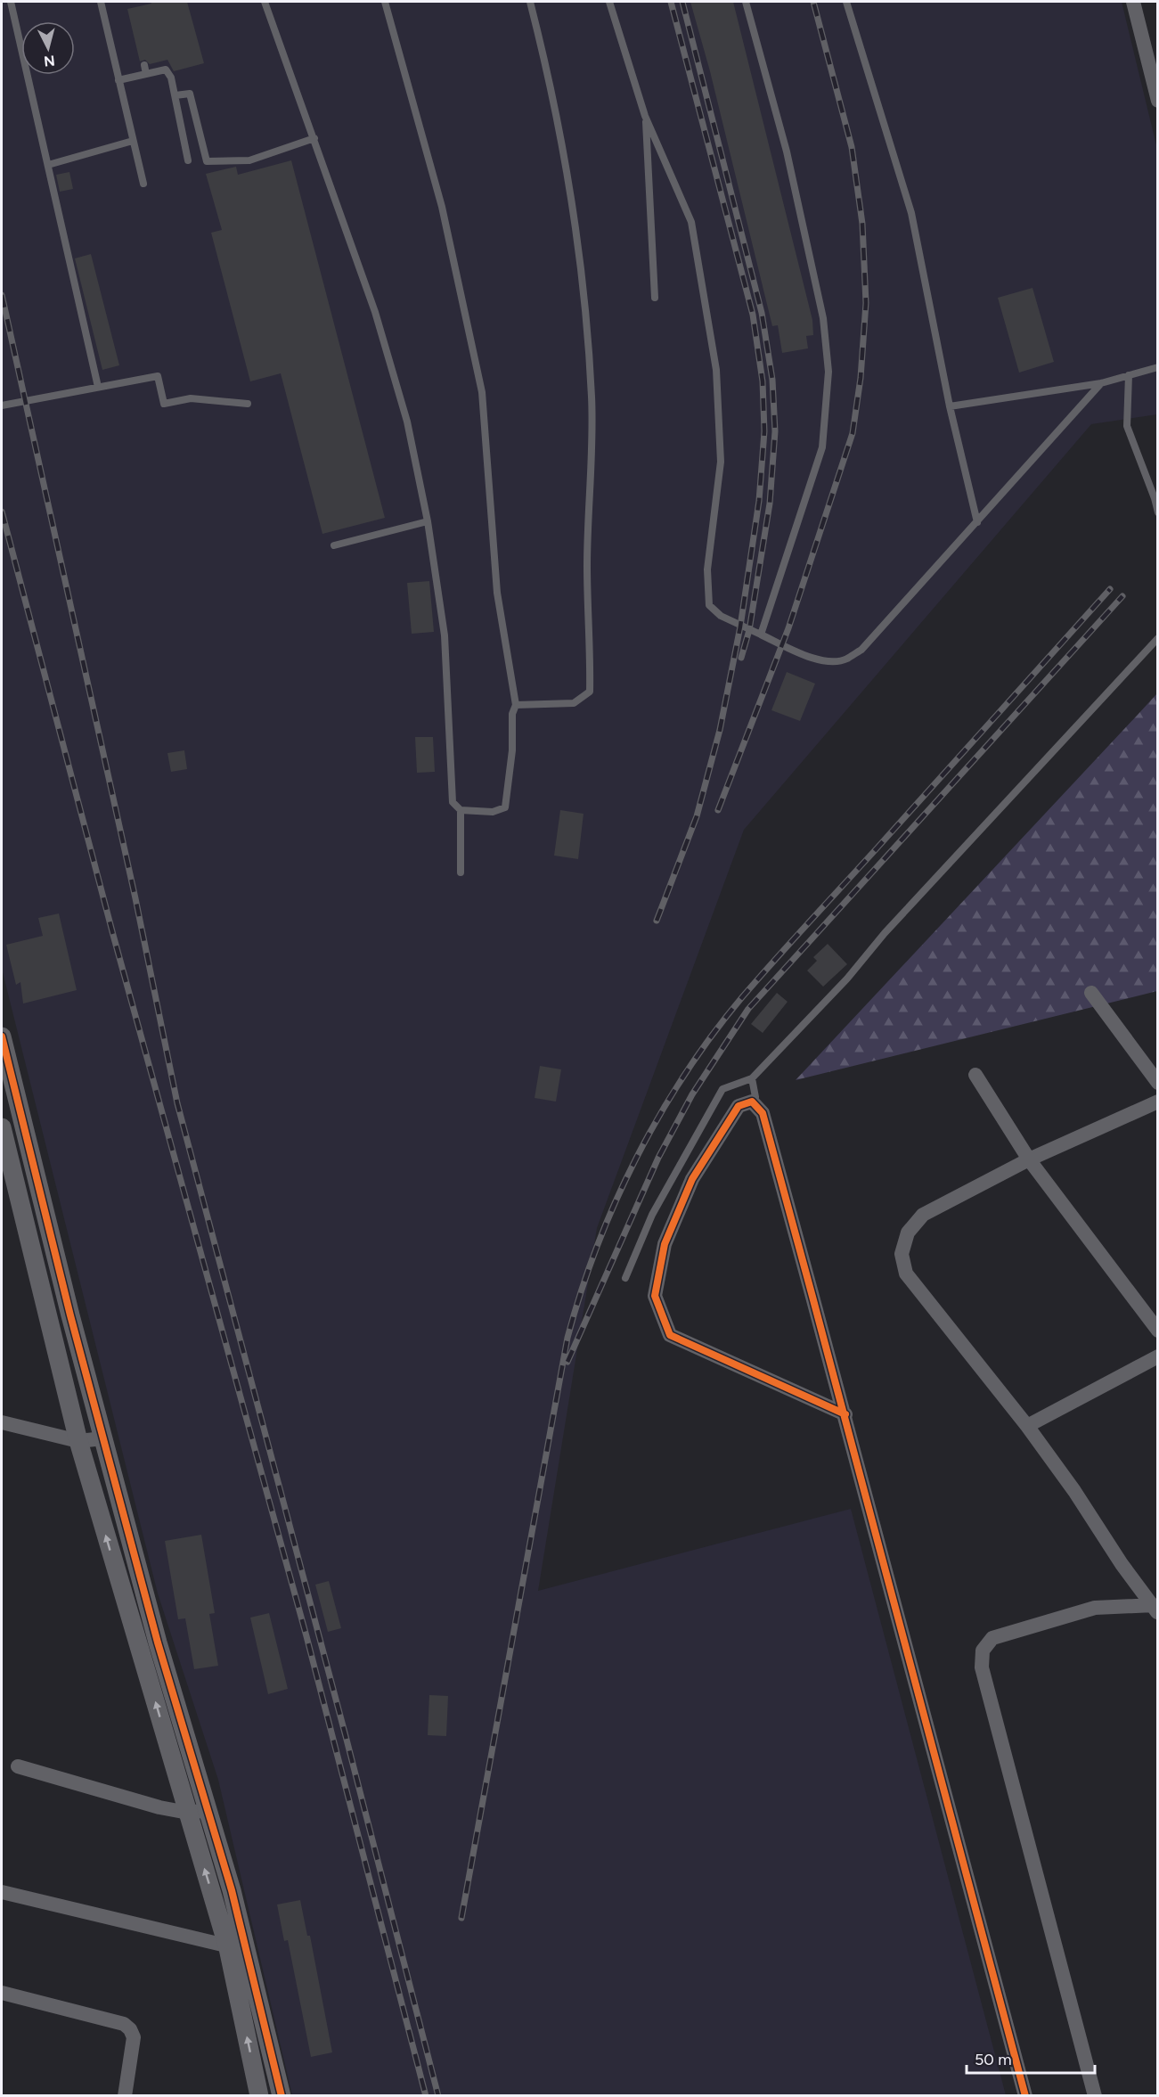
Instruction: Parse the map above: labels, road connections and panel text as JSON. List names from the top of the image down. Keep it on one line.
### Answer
{"scale_bar":"50 m","north":"bottom"}
